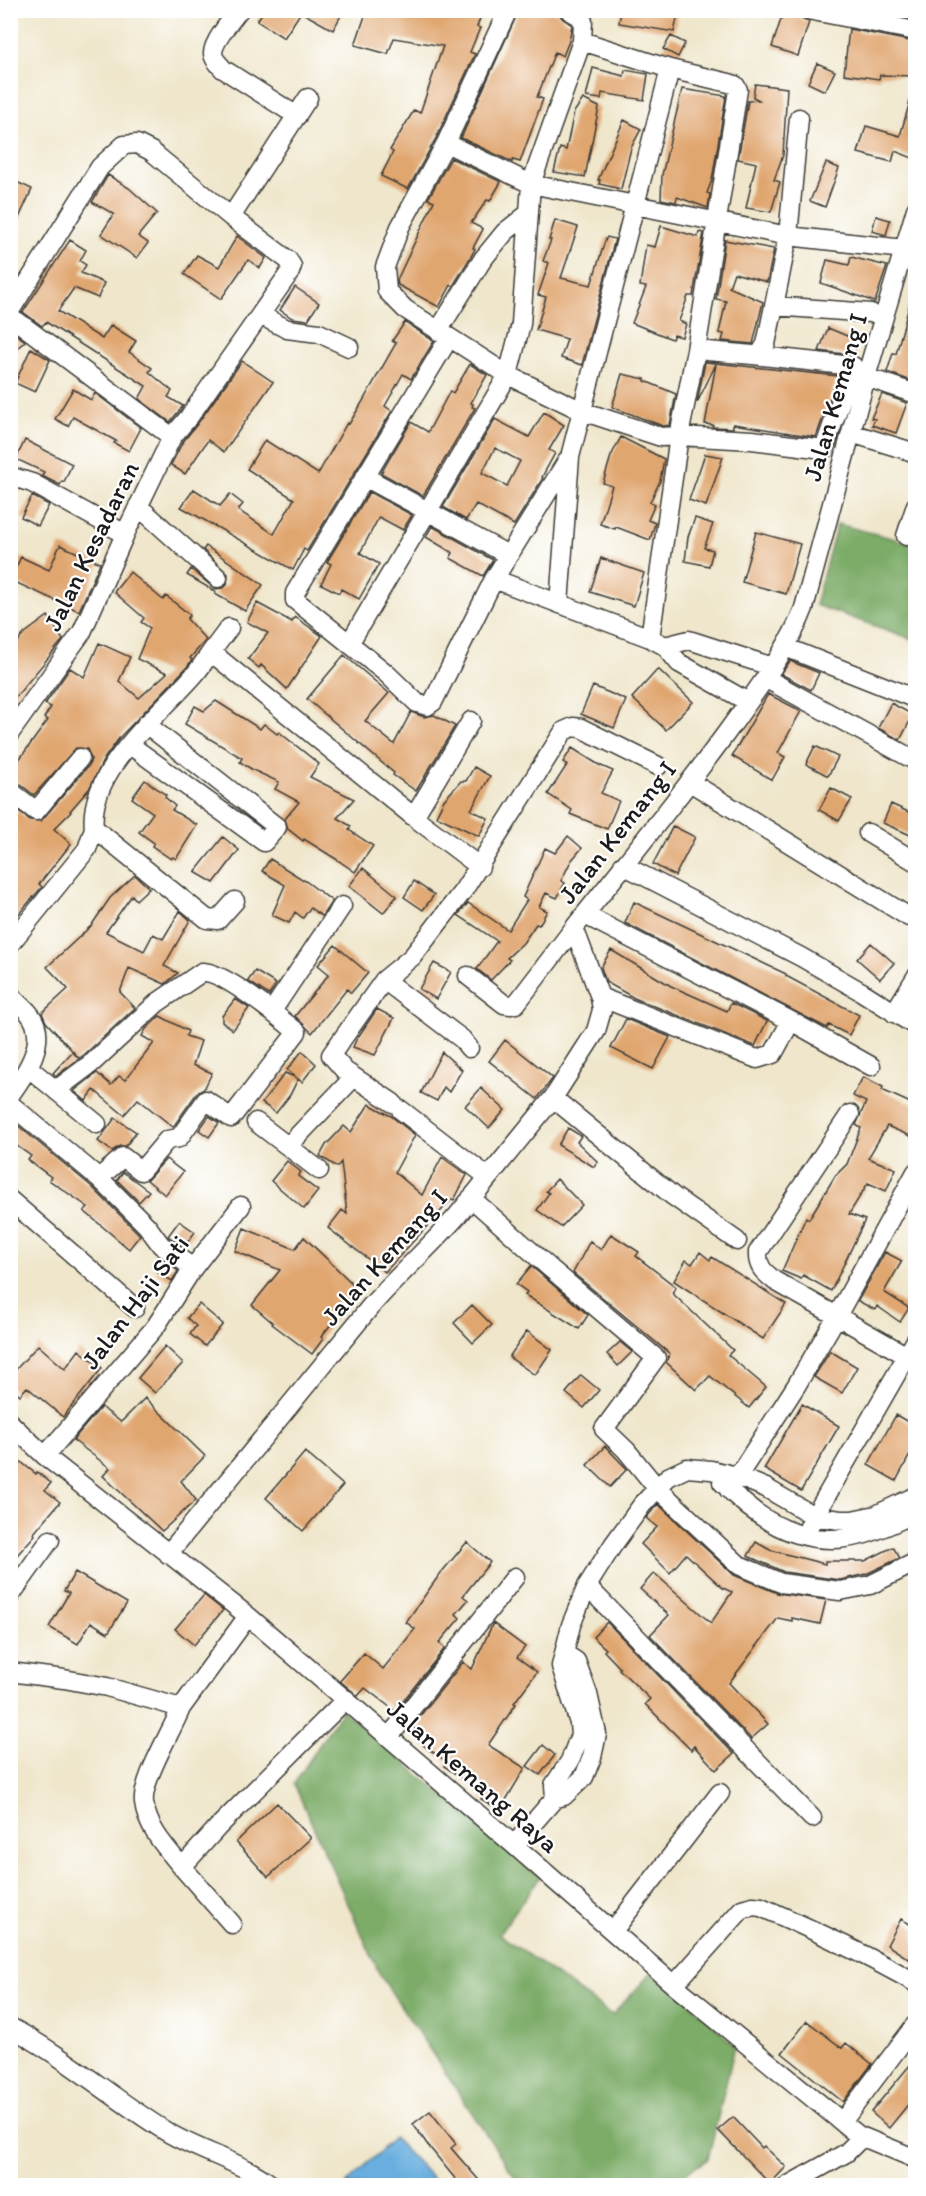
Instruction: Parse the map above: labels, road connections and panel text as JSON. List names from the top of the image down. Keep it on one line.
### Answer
{"streets":{"street":["Jalan Kemang I","Jalan Kesadaran","Jalan Haji Sati","Jalan Kemang Raya"]},"crossings":[["Jalan Kemang I","Jalan Kemang Raya"],["Jalan Haji Sati","Jalan Kemang Raya"]]}
